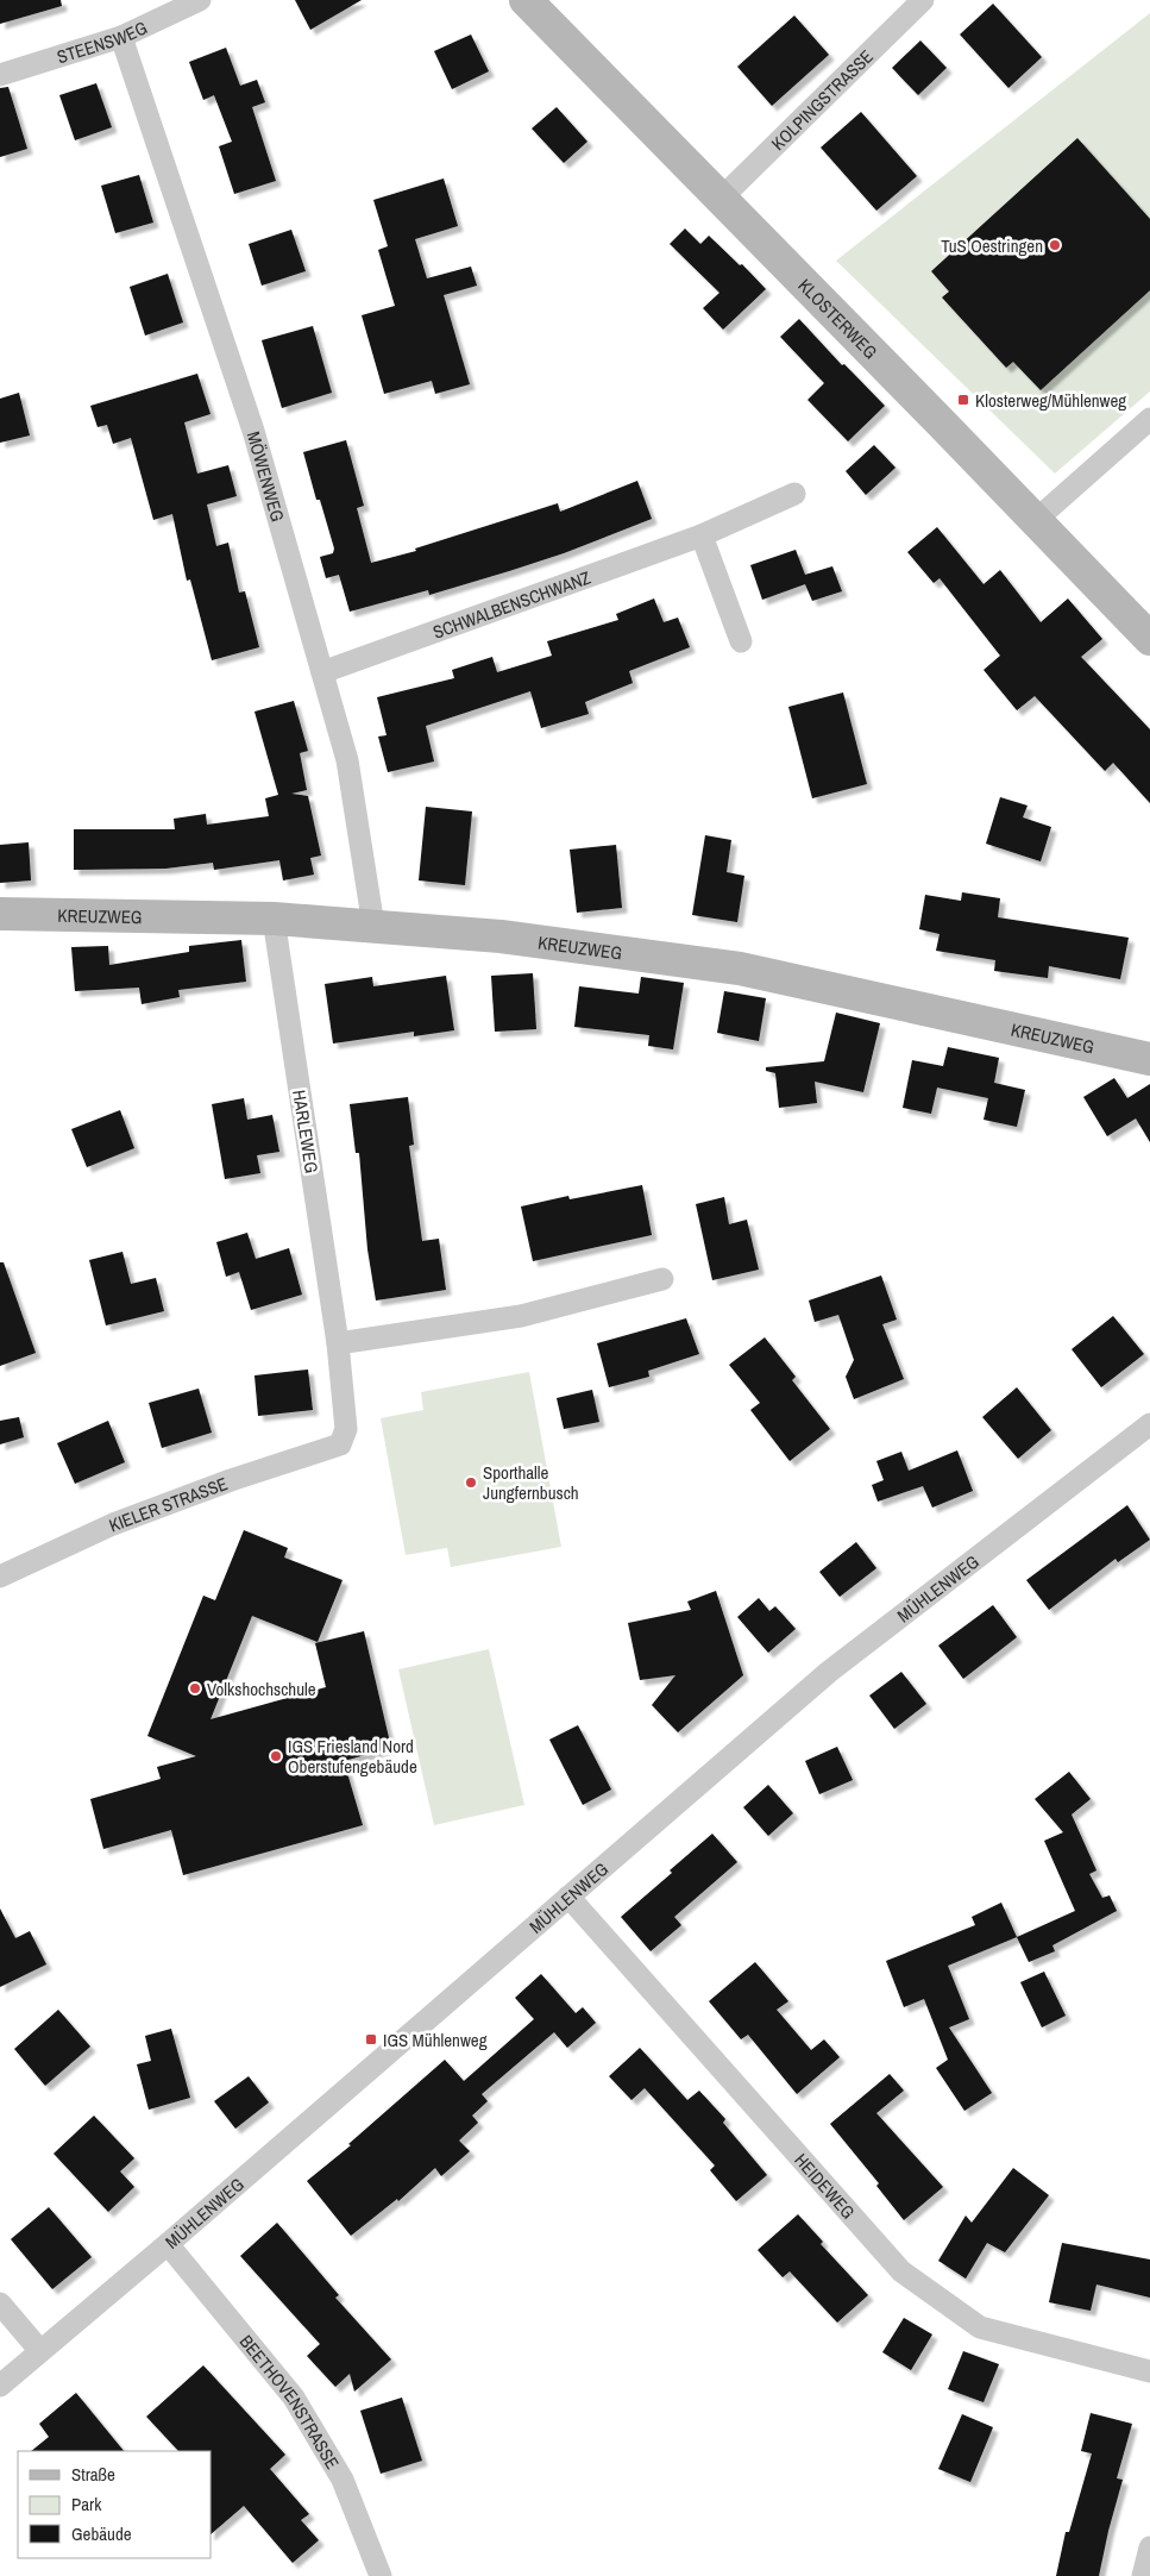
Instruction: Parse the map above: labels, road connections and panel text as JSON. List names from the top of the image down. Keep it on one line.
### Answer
{"streets":{"street":["STEENSWEG","KOLPINGSTRASSE","KLOSTERWEG","MÖWENWEG","SCHWALBENSCHWANZ","KREUZWEG","HARLEWEG","KIELER STRASSE","MÜHLENWEG","HEIDEWEG","BEETHOVENSTRASSE"]},"crossings":[["STEENSWEG","MÖWENWEG"],["KOLPINGSTRASSE","KLOSTERWEG"],["MÖWENWEG","SCHWALBENSCHWANZ"],["MÖWENWEG","KREUZWEG"],["KREUZWEG","HARLEWEG"],["HARLEWEG","KIELER STRASSE"],["MÜHLENWEG","HEIDEWEG"],["MÜHLENWEG","BEETHOVENSTRASSE"]],"places":{"other":["TuS Oestringen","Sporthalle Jungfernbusch","Volkshochschule","IGS Friesland Nord Oberstufengebäude"],"transit":["Klosterweg/Mühlenweg","IGS Mühlenweg"]},"legend":["Straße","Park","Gebäude"]}
